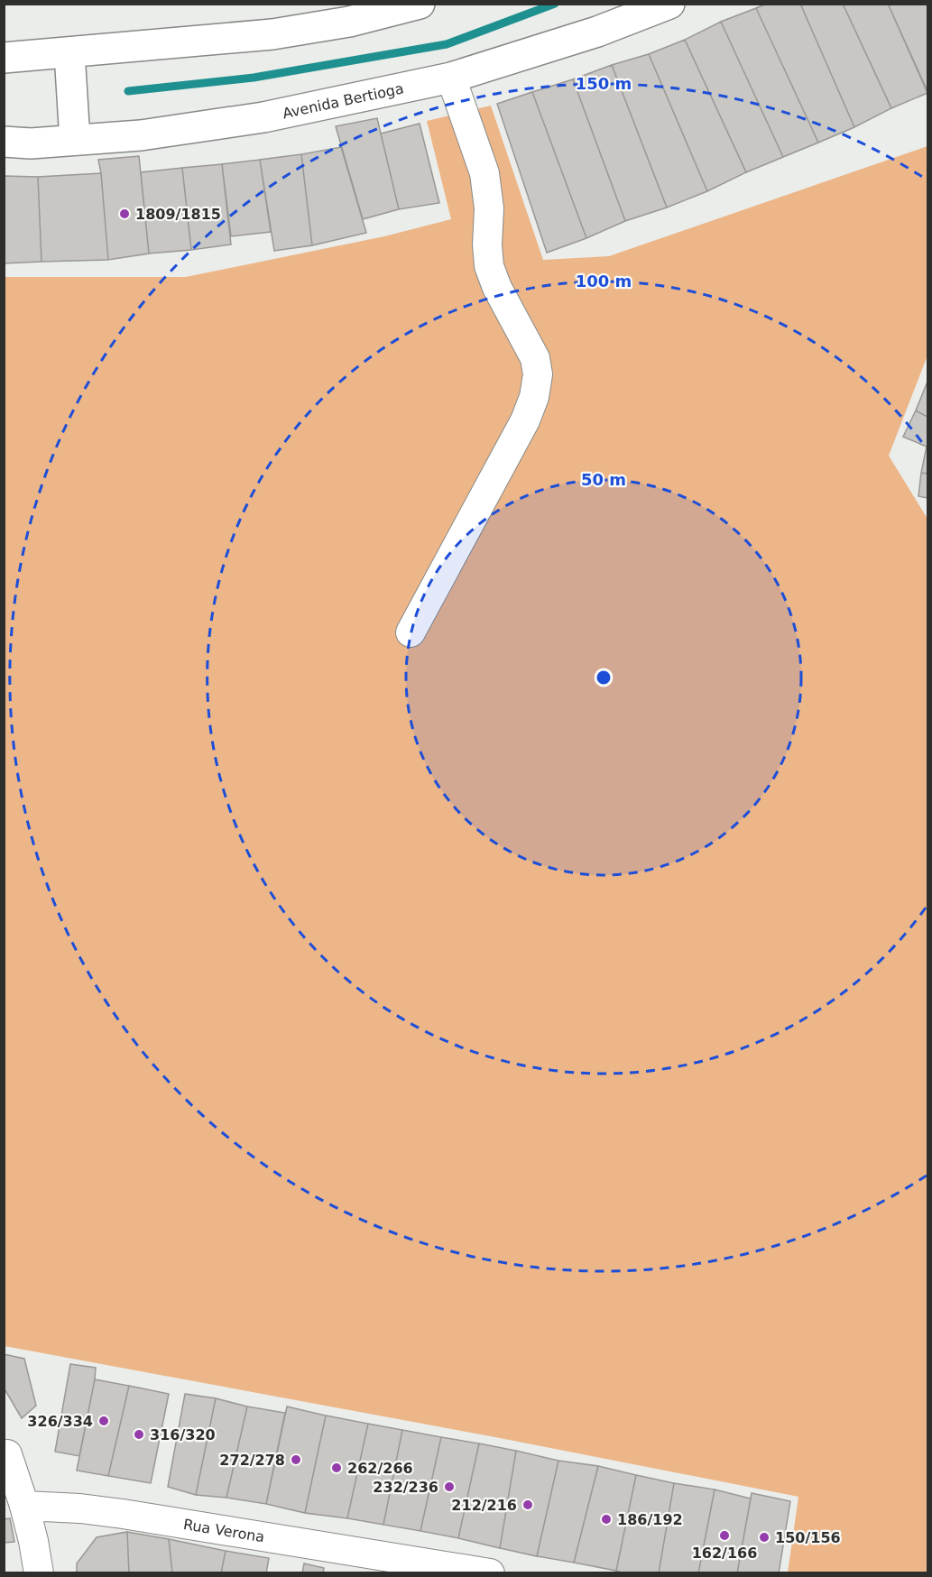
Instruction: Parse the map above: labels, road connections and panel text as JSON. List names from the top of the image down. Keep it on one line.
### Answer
{"streets":{"street":["Avenida Bertioga","Rua Verona"]},"places":["1809/1815","326/334","316/320","272/278","262/266","232/236","212/216","186/192","162/166","150/156"],"rings":["150 m","100 m","50 m"]}
